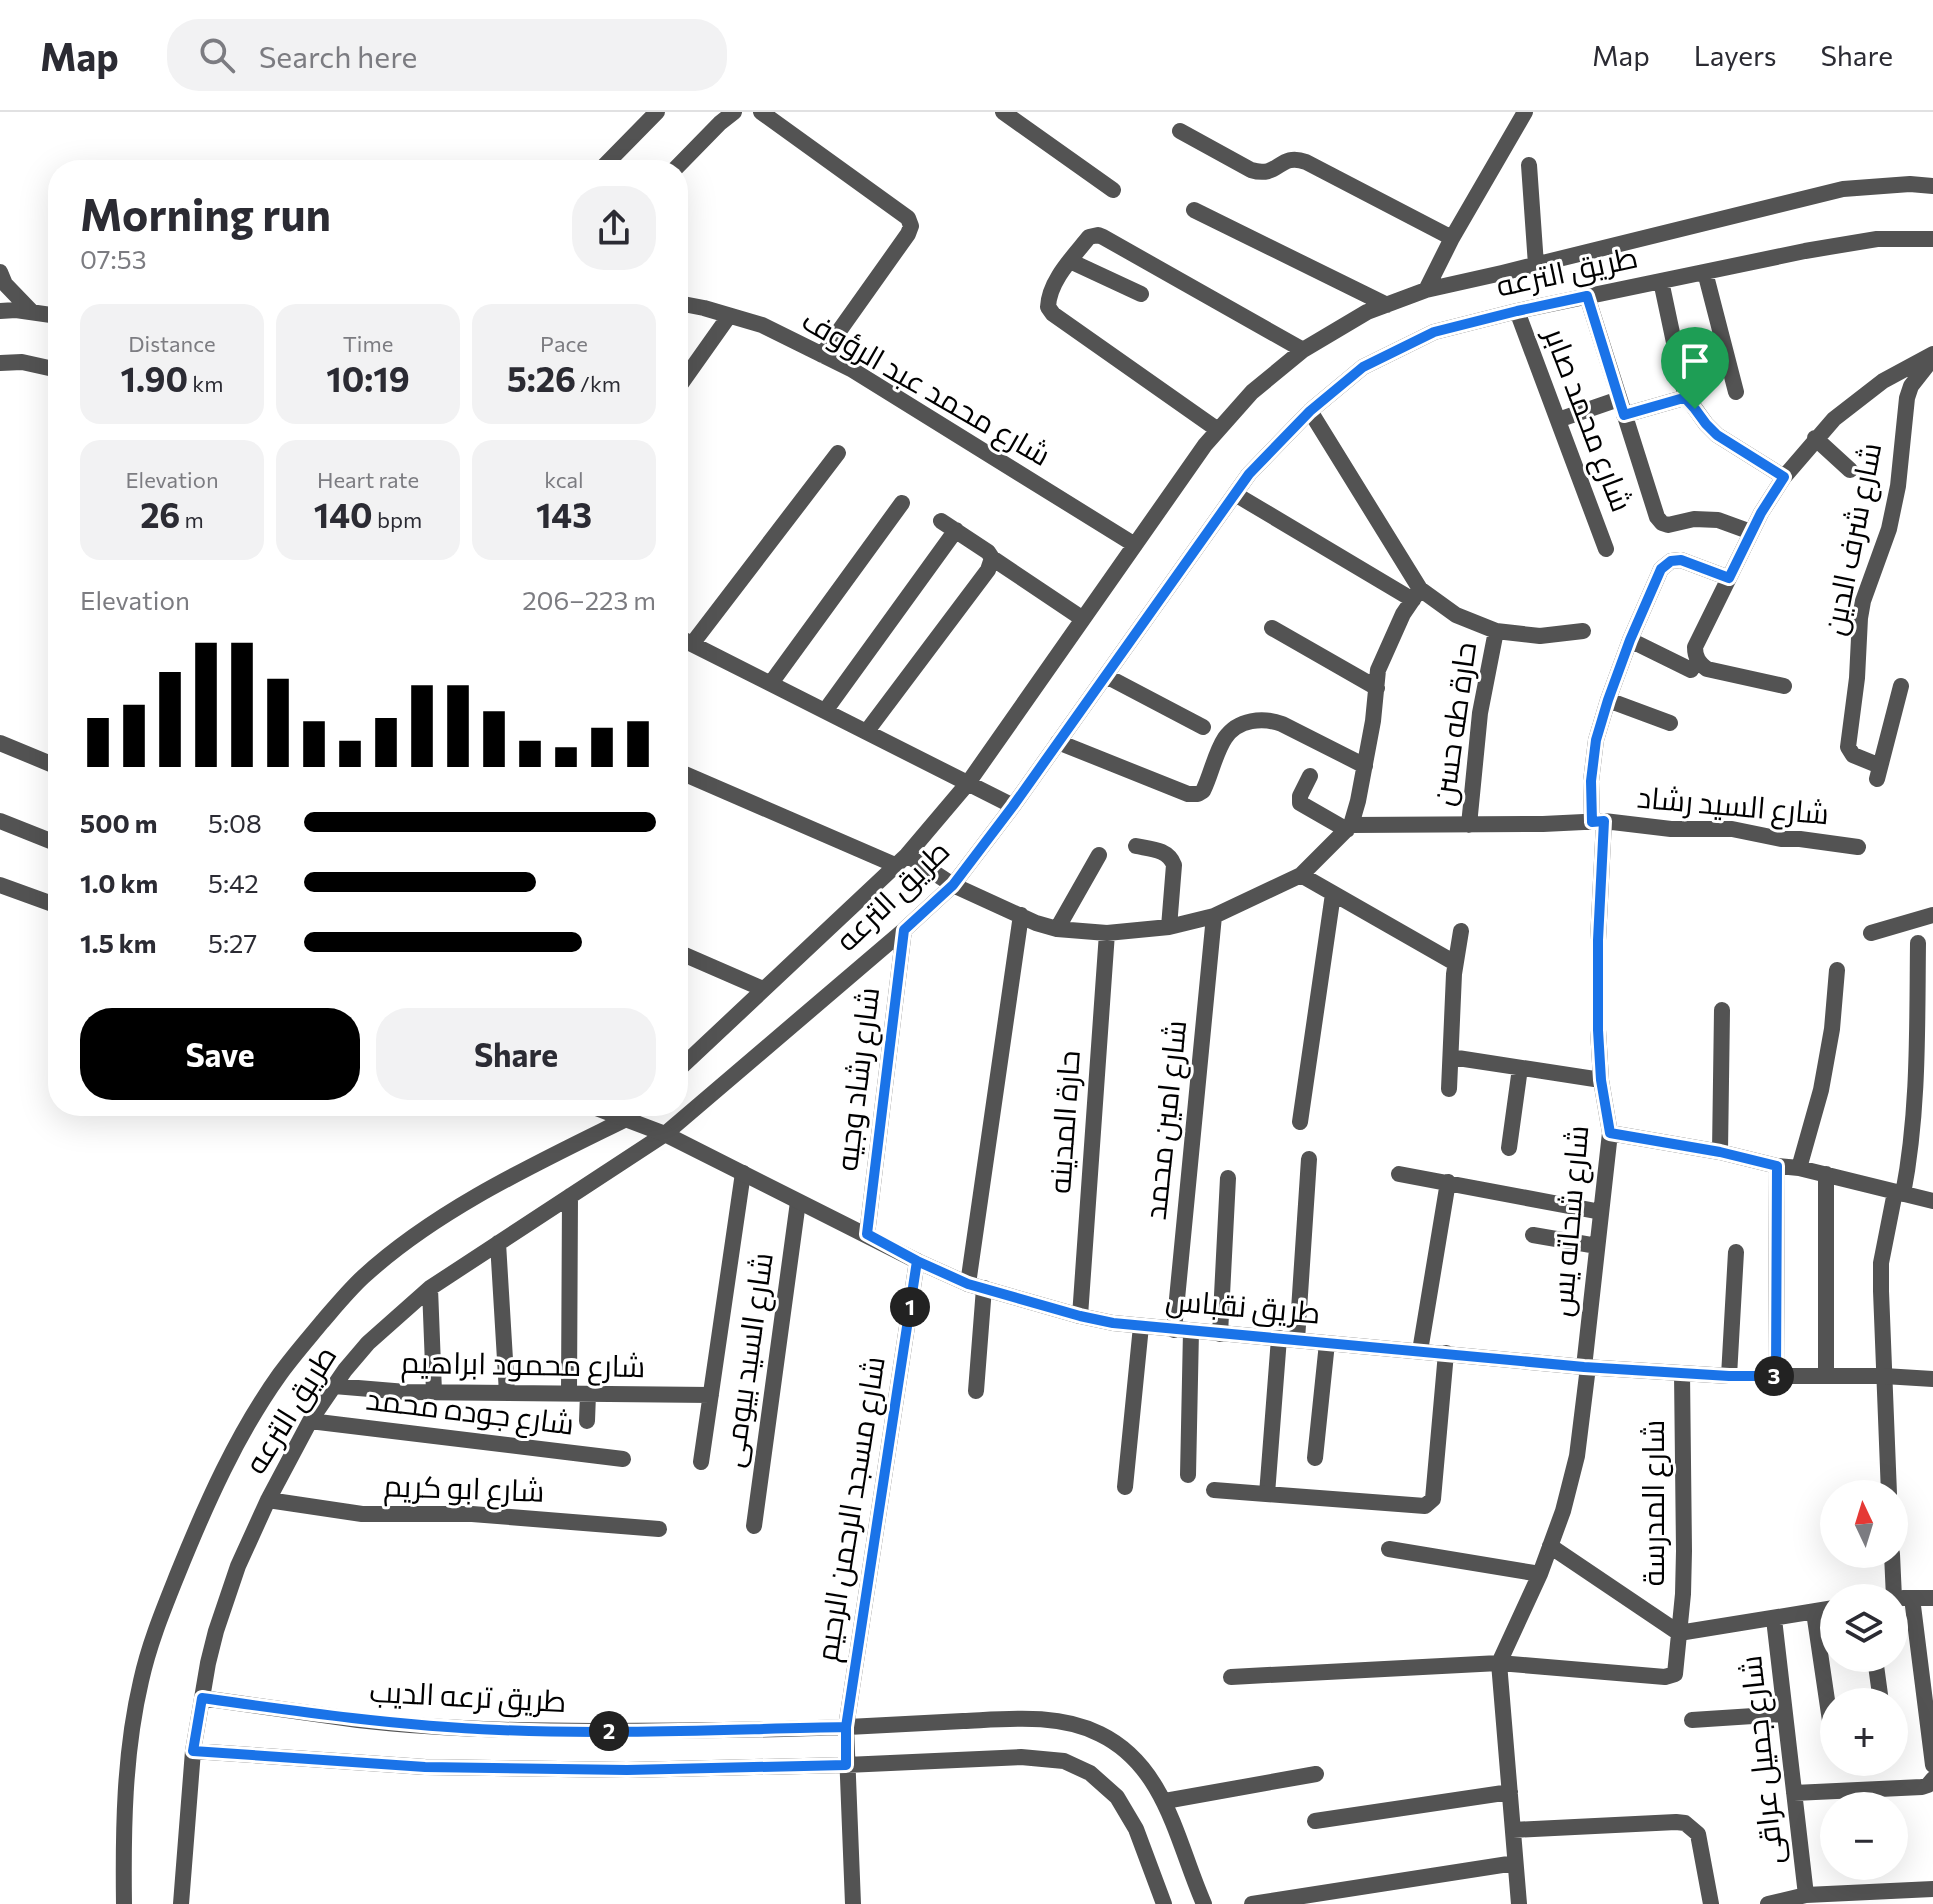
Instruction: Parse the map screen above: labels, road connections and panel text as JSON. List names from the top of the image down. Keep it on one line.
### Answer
{"streets":{"street":["طريق الترعه","شارع محمد عبد الرؤوف","شارع محمد صابر","شارع شرف الدين","حارة طه حسن","شارع السيد رشاد","شارع رشاد وجيه","شارع امين محمد","حارة المدينه","شارع شحاته يس","طريق نقباس","شارع السيد بيومى","شارع محمود ابراهيم","شارع جوده محمد","شارع ابو كريم","شارع المدرسة","شارع مسجد الرحمن الرحيم","طريق ترعه الديب","شارع جميل عراقى"]},"crossings":[["طريق الترعه","شارع محمد عبد الرؤوف"],["طريق الترعه","شارع محمد صابر"],["طريق الترعه","شارع رشاد وجيه"],["طريق الترعه","طريق نقباس"],["طريق الترعه","شارع محمود ابراهيم"],["طريق الترعه","شارع جوده محمد"],["طريق الترعه","شارع ابو كريم"],["طريق الترعه","طريق ترعه الديب"],["حارة طه حسن","شارع السيد رشاد"],["شارع السيد رشاد","شارع شحاته يس"],["شارع رشاد وجيه","طريق نقباس"],["شارع امين محمد","طريق نقباس"],["حارة المدينه","طريق نقباس"],["شارع شحاته يس","طريق نقباس"],["شارع شحاته يس","شارع المدرسة"],["طريق نقباس","شارع السيد بيومى"],["طريق نقباس","شارع المدرسة"],["طريق نقباس","شارع مسجد الرحمن الرحيم"],["شارع محمود ابراهيم","شارع جوده محمد"],["شارع مسجد الرحمن الرحيم","طريق ترعه الديب"]],"north":"top","page":{"header":"Map","search":"Search here","nav":["Map","Layers","Share"],"heading":["Morning run","07:53"],"stats":[["Distance","1.90 km"],["Time","10:19"],["Pace","5:26 /km"],["Elevation","26 m"],["Heart rate","140 bpm"],["kcal","143"]],"chart":["Elevation","206–223 m"],"list":[{"name":"500 m","note":"5:08"},{"name":"1.0 km","note":"5:42"},{"name":"1.5 km","note":"5:27"}],"buttons":["Save","Share"],"pins":["1","3","2"],"map_buttons":["+","−"]}}
